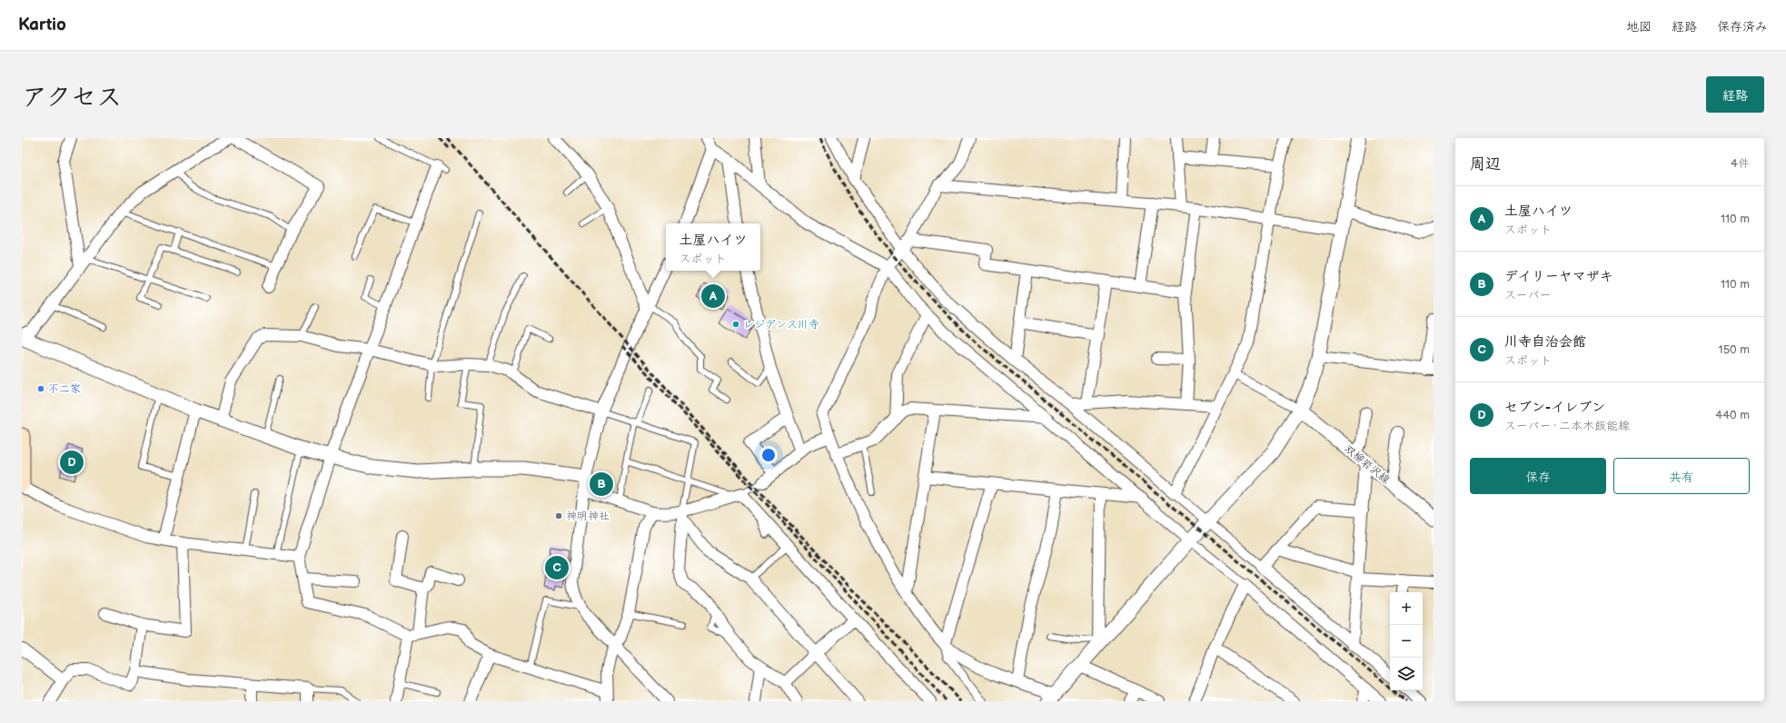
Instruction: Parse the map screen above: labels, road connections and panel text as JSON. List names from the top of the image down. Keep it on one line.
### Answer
{"streets":{"street":["双柳岩沢線"]},"places":["レジデンス川寺","不二家","神明神社"],"page":{"header":"Kartio","nav":["地図","経路","保存済み"],"title":"アクセス","buttons":["経路",["保存","共有"]],"heading":["周辺","4件"],"list":[{"mark":"A","name":"土屋ハイツ","note":"スポット","value":"110 m"},{"mark":"B","name":"デイリーヤマザキ","note":"スーパー","value":"110 m"},{"mark":"C","name":"川寺自治会館","note":"スポット","value":"150 m"},{"mark":"D","name":"セブン-イレブン","note":"スーパー · 二本木飯能線","value":"440 m"}],"popup":["土屋ハイツ","スポット"],"pins":["A","D","B","C"],"map_buttons":["+","−"]}}
